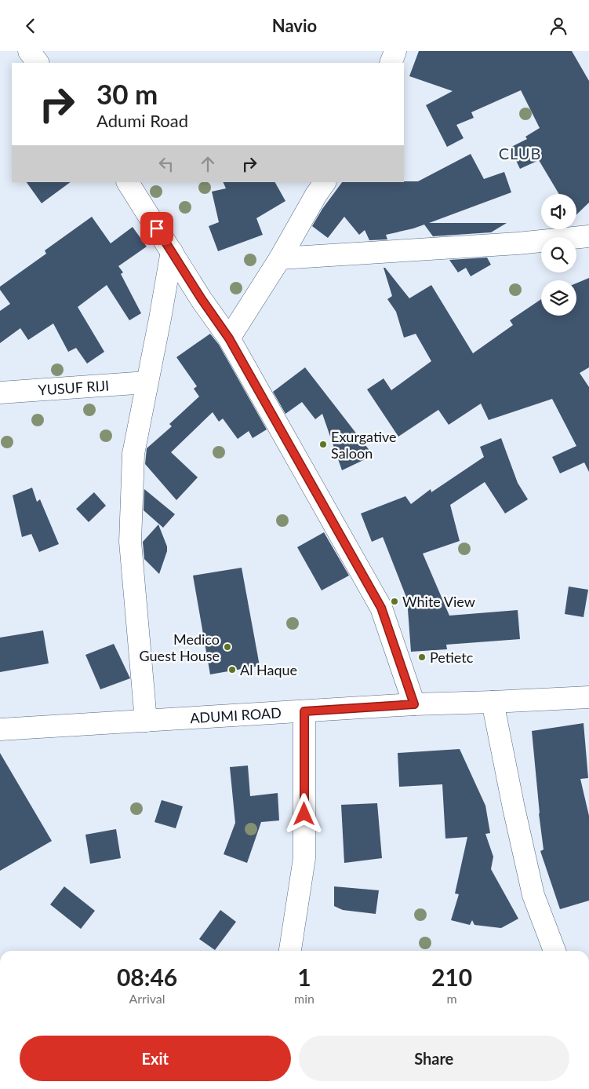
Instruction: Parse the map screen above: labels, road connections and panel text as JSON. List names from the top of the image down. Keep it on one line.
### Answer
{"streets":{"street":["YUSUF RIJI","ADUMI ROAD"]},"districts":["CLUB"],"places":["Exurgative Saloon","White View","Medico Guest House","Petietc","Al Haque"],"page":{"header":"Navio","turn":["30 m","Adumi Road"],"eta":["08:46","Arrival","1","min","210","m"],"buttons":["Exit","Share"]}}
